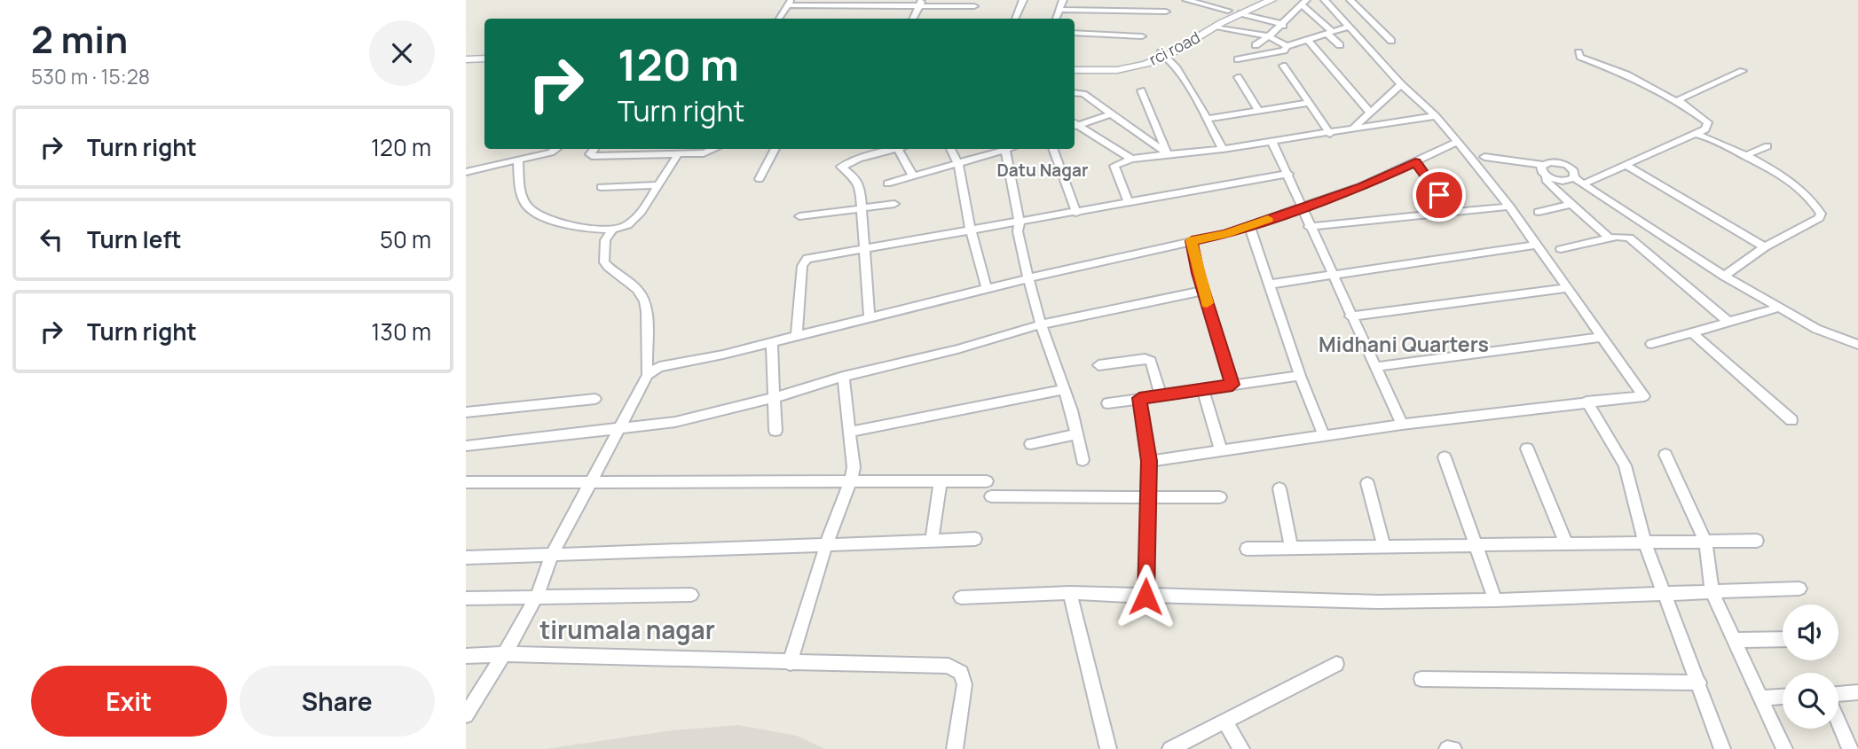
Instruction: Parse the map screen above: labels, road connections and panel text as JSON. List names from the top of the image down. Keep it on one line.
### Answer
{"streets":{"main road":["rci road"]},"districts":["Datu Nagar","Midhani Quarters","tirumala nagar"],"page":{"heading":["2 min","530 m · 15:28"],"turn":["120 m","Turn right"],"list":[{"name":"Turn right","value":"120 m"},{"name":"Turn left","value":"50 m"},{"name":"Turn right","value":"130 m"}],"buttons":["Exit","Share"]}}
